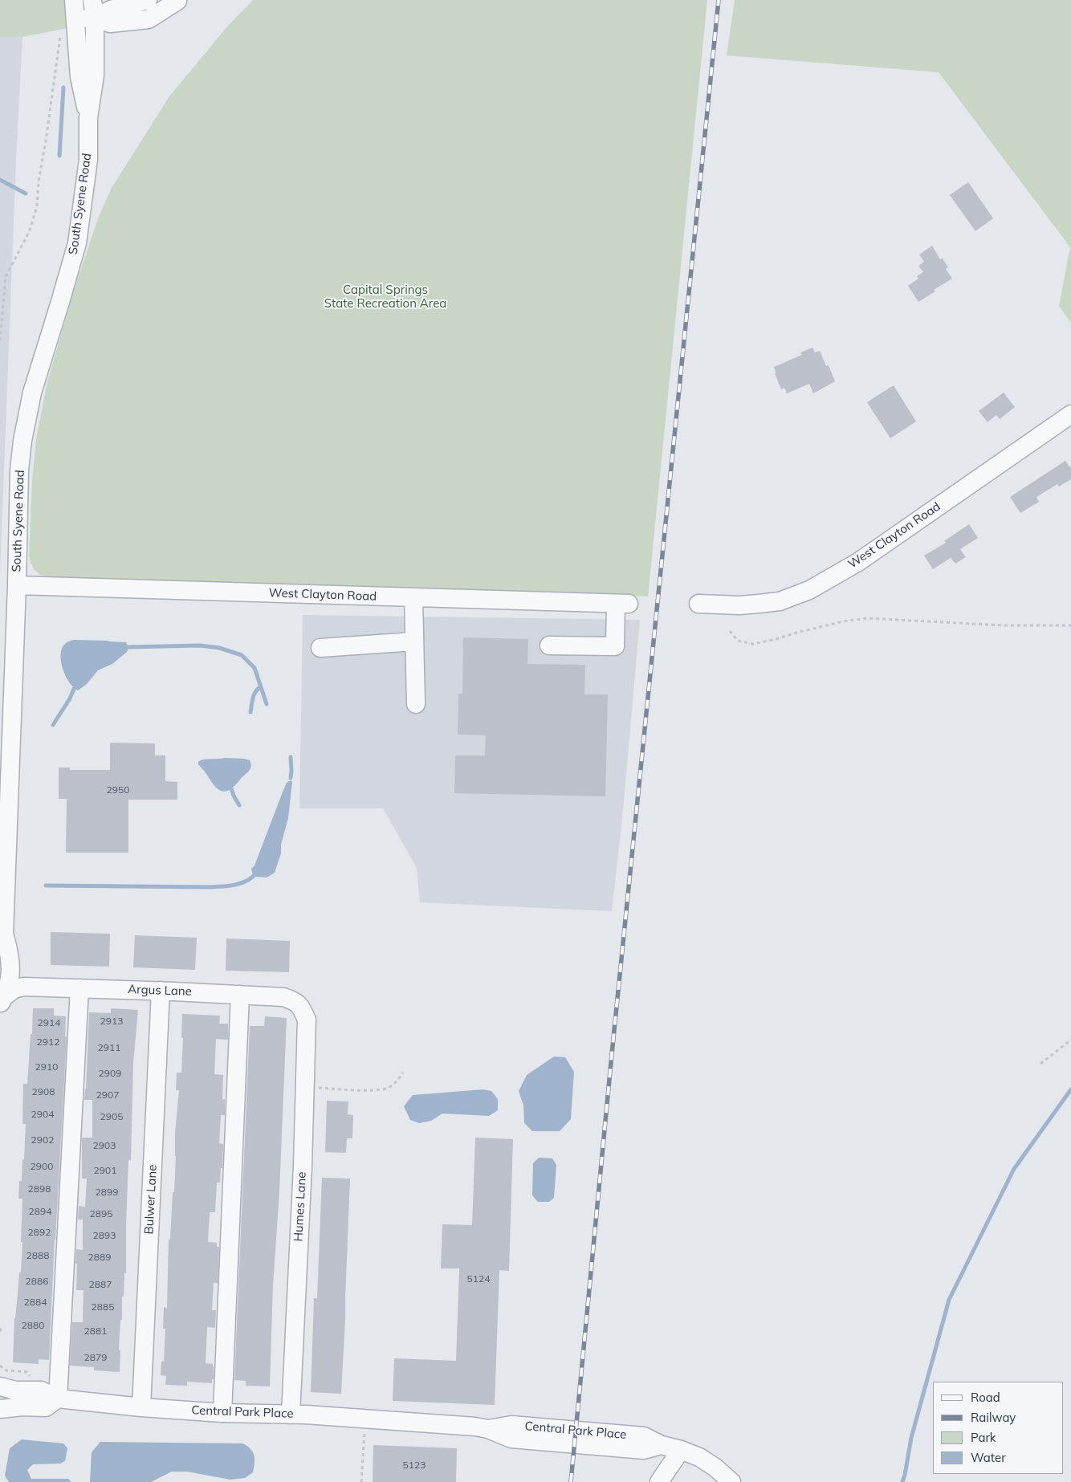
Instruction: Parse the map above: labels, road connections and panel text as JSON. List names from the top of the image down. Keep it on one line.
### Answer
{"streets":{"street":["South Syene Road","West Clayton Road","Argus Lane","Bulwer Lane","Humes Lane","Central Park Place"]},"crossings":[["South Syene Road","West Clayton Road"],["South Syene Road","Argus Lane"],["Argus Lane","Bulwer Lane"],["Argus Lane","Humes Lane"],["Bulwer Lane","Central Park Place"],["Humes Lane","Central Park Place"]],"parks":["Capital Springs State Recreation Area"],"house_numbers":["2950","2913","2914","2912","2911","2910","2909","2908","2907","2904","2905","2902","2903","2900","2901","2898","2899","2894","2895","2892","2893","2888","2889","5124","2886","2887","2884","2885","2880","2881","2879","5123"],"legend":["Road","Railway","Park","Water"]}
